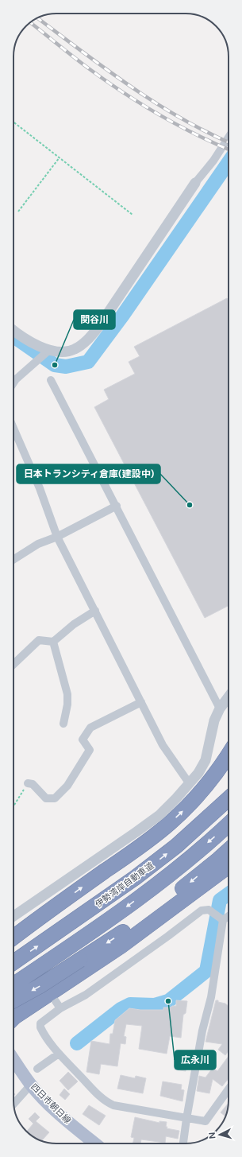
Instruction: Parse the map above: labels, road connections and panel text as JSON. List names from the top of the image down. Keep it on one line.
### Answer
{"streets":{"highway":["伊勢湾岸自動車道"],"main road":["四日市朝日線"]},"places":["関谷川","日本トランシティ倉庫(建設中)","広永川"],"north":"left"}
